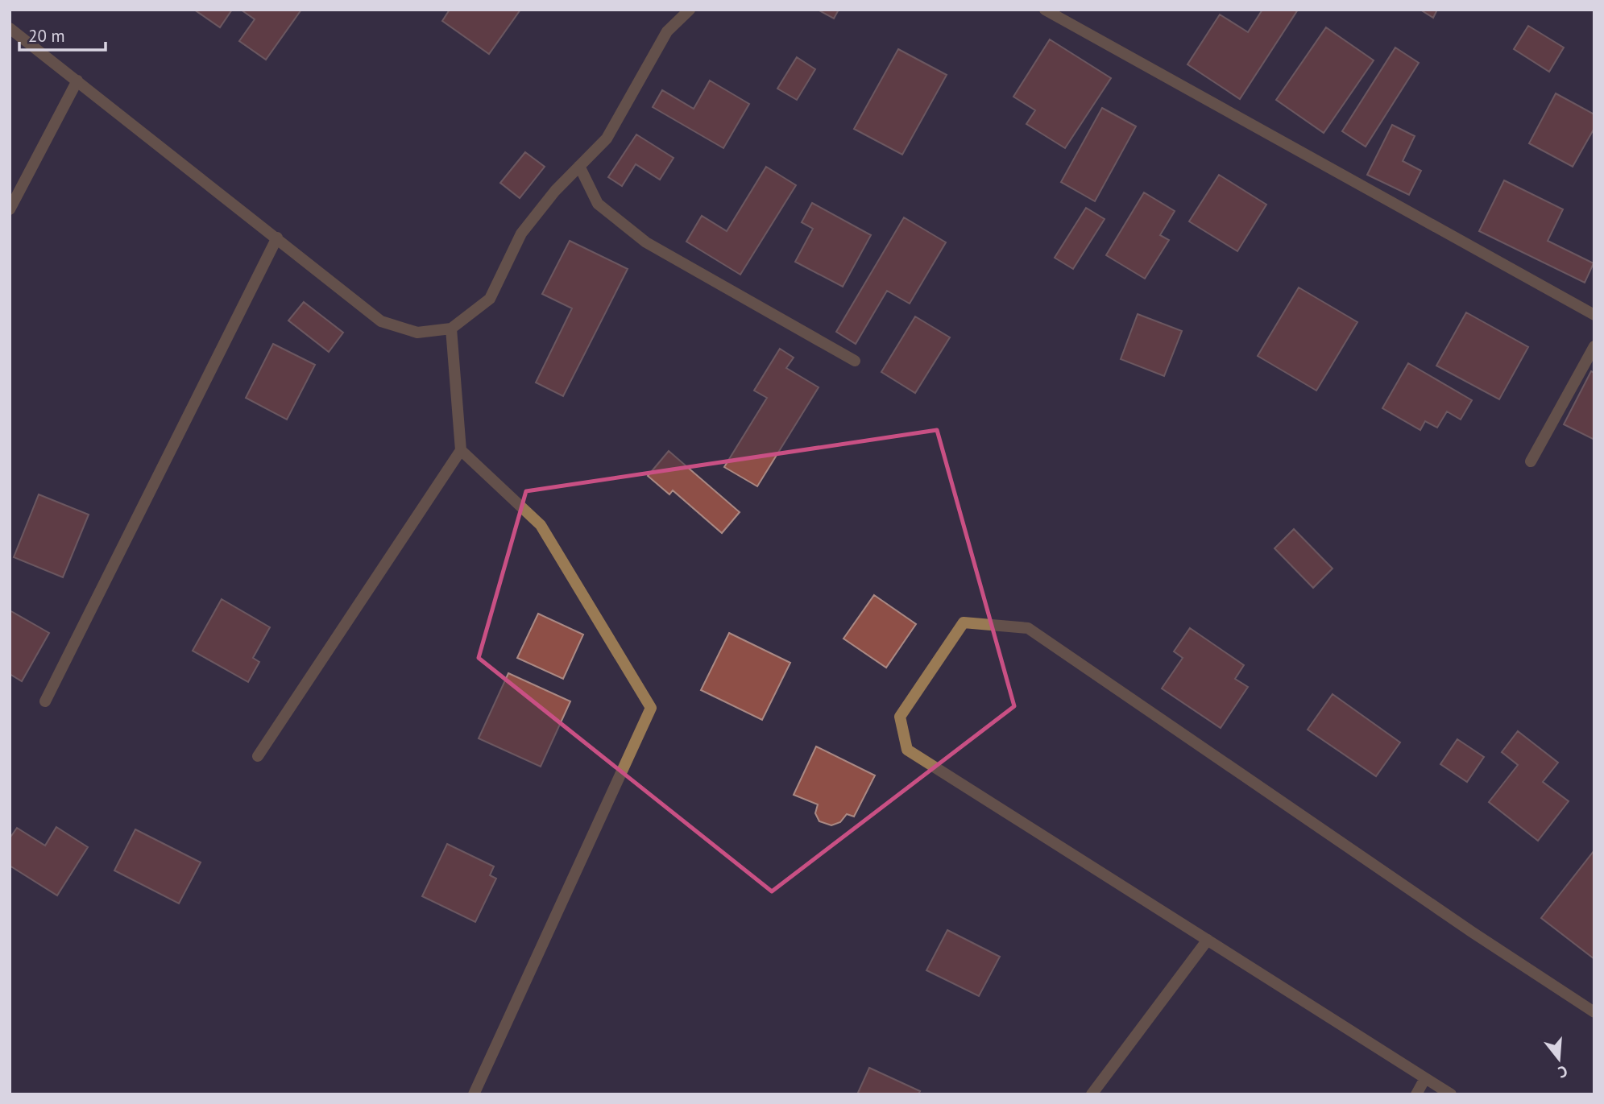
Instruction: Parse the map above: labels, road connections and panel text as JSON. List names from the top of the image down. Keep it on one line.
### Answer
{"scale_bar":"20 m","north":"bottom"}
